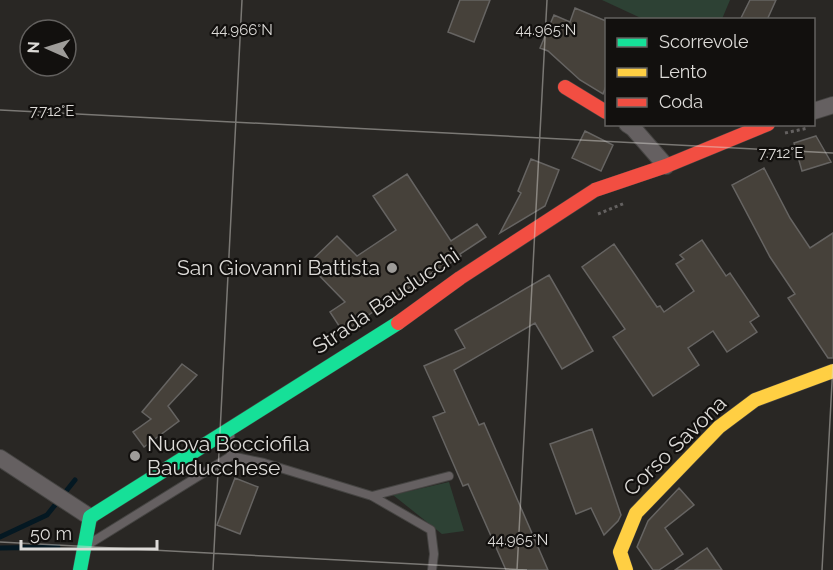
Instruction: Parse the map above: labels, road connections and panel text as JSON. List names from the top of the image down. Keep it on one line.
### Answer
{"streets":{"street":["Strada Bauducchi","Corso Savona"]},"places":["San Giovanni Battista","Nuova Bocciofila Bauducchese"],"legend":["Scorrevole","Lento","Coda"],"scale_bar":"50 m","north":"left","coordinates":["44.966°N","44.965°N","7.712°E"]}
